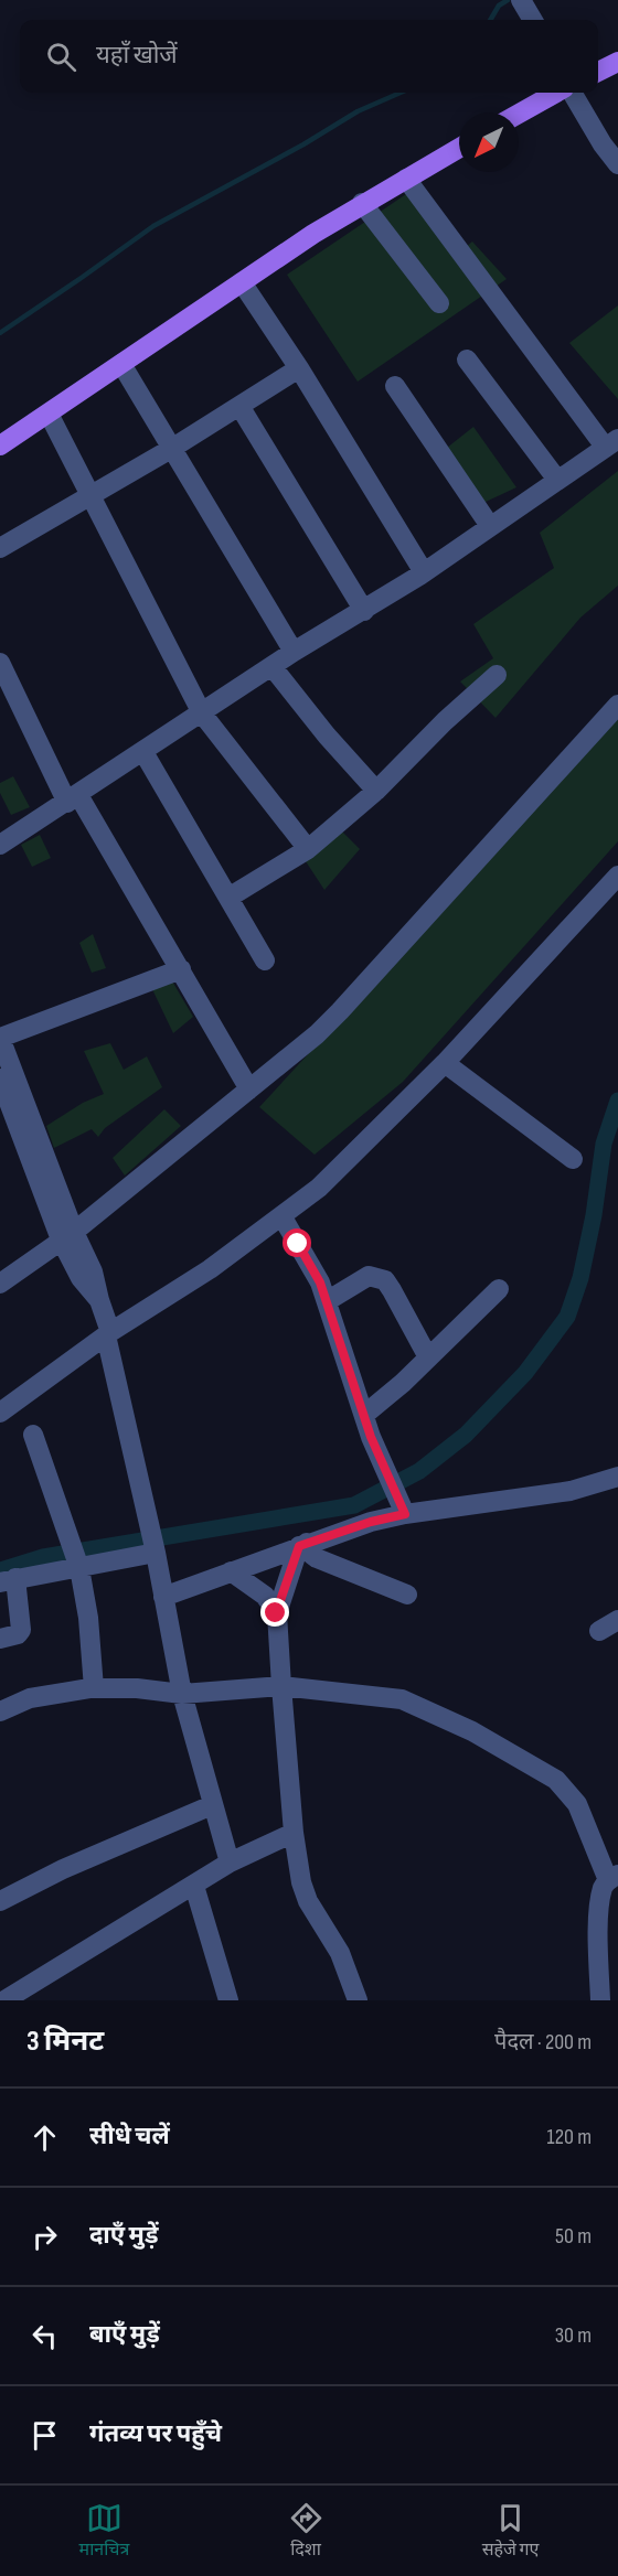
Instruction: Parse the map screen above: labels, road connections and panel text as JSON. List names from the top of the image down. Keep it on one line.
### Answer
{"north":"bottom left","page":{"search":"यहाँ खोजें","heading":["3 मिनट","पैदल · 200 m"],"list":[["सीधे चलें","120 m"],["दाएँ मुड़ें","50 m"],["बाएँ मुड़ें","30 m"],"गंतव्य पर पहुँचे"],"nav":["मानचित्र","दिशा","सहेजे गए"]}}
